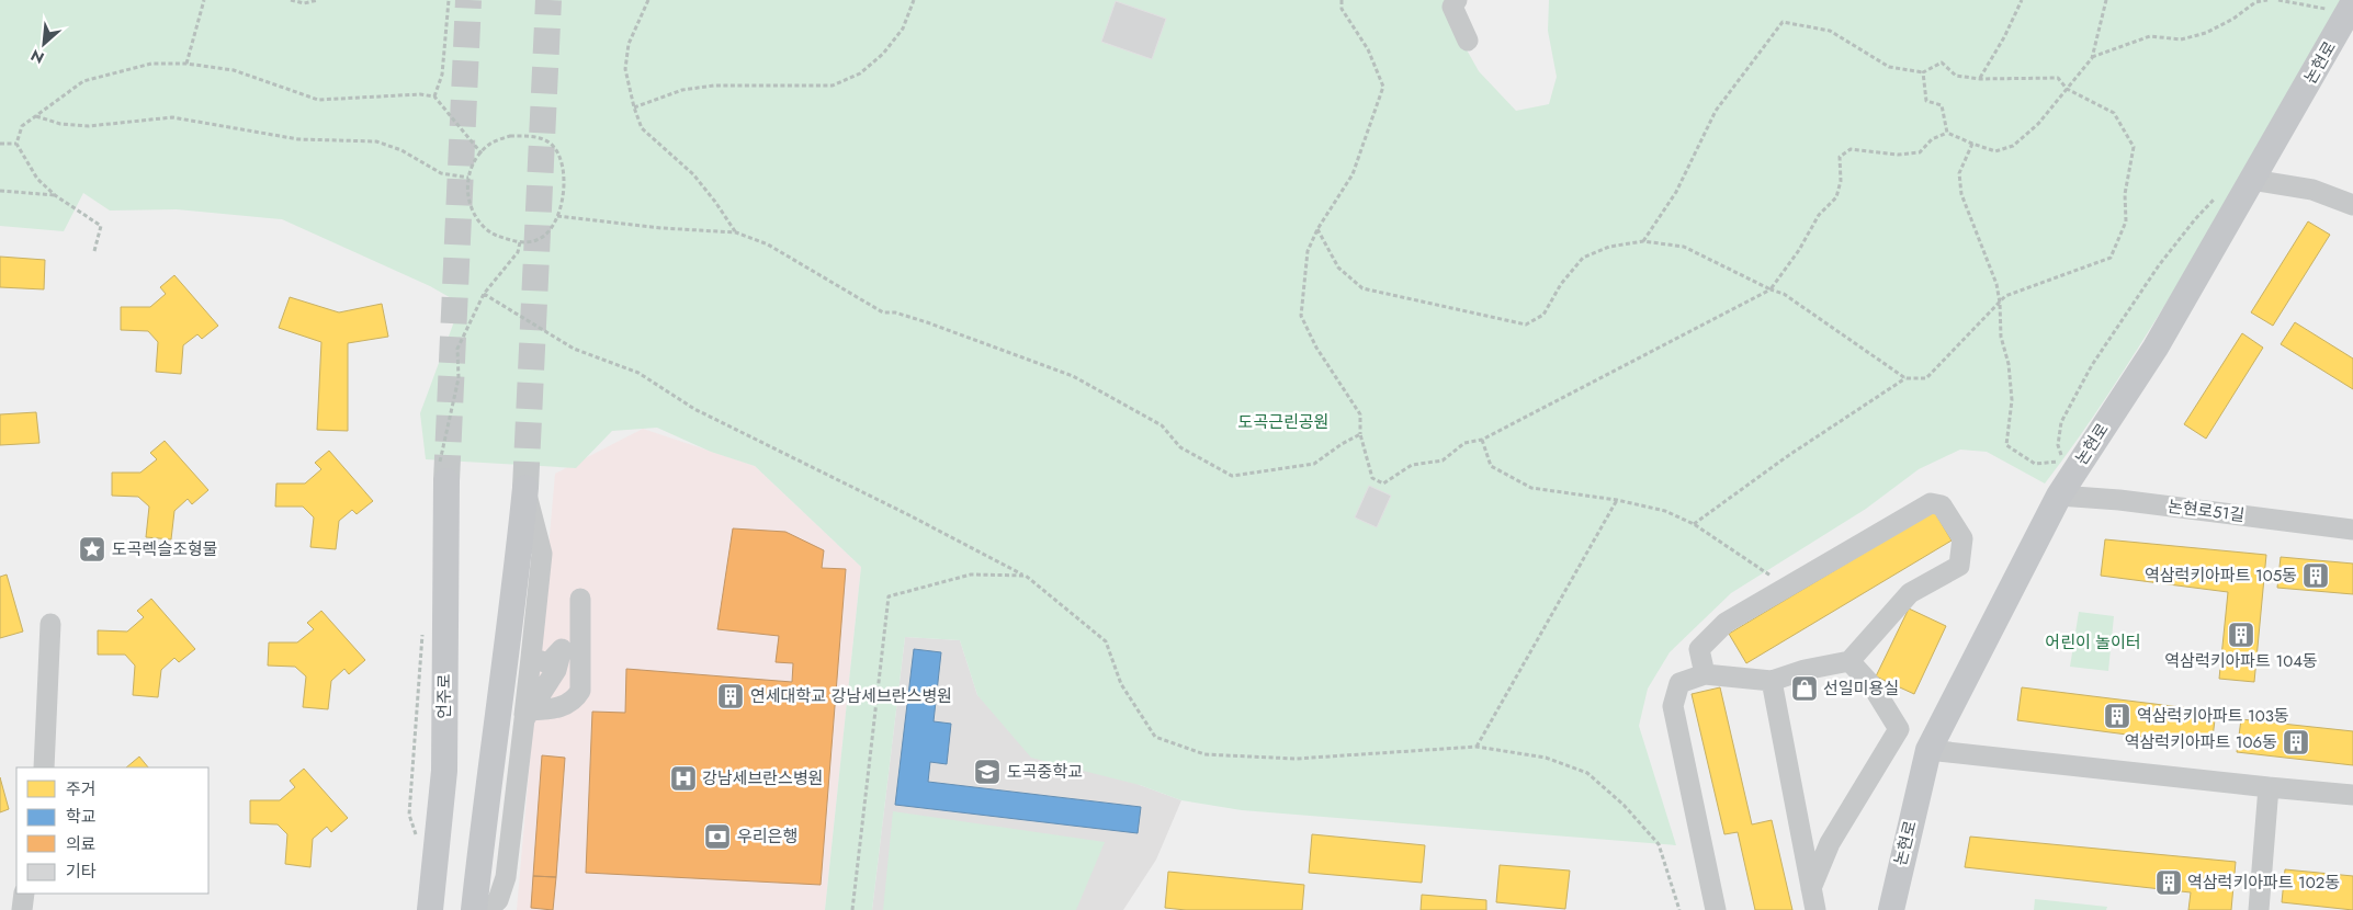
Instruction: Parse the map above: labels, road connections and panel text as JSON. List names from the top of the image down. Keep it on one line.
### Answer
{"streets":{"main road":["논현로","언주로"],"street":["논현로51길"]},"crossings":[["논현로","논현로51길"]],"parks":["도곡근린공원","어린이 놀이터"],"places":{"place":["도곡렉슬조형물"],"building":["역삼럭키아파트 105동","역삼럭키아파트 104동","연세대학교 강남세브란스병원","역삼럭키아파트 103동","역삼럭키아파트 106동","역삼럭키아파트 102동"],"shop":["선일미용실"],"school or university":["도곡중학교"],"hospital":["강남세브란스병원"],"bank":["우리은행"]},"legend":["주거","학교","의료","기타"],"north":"bottom left"}
